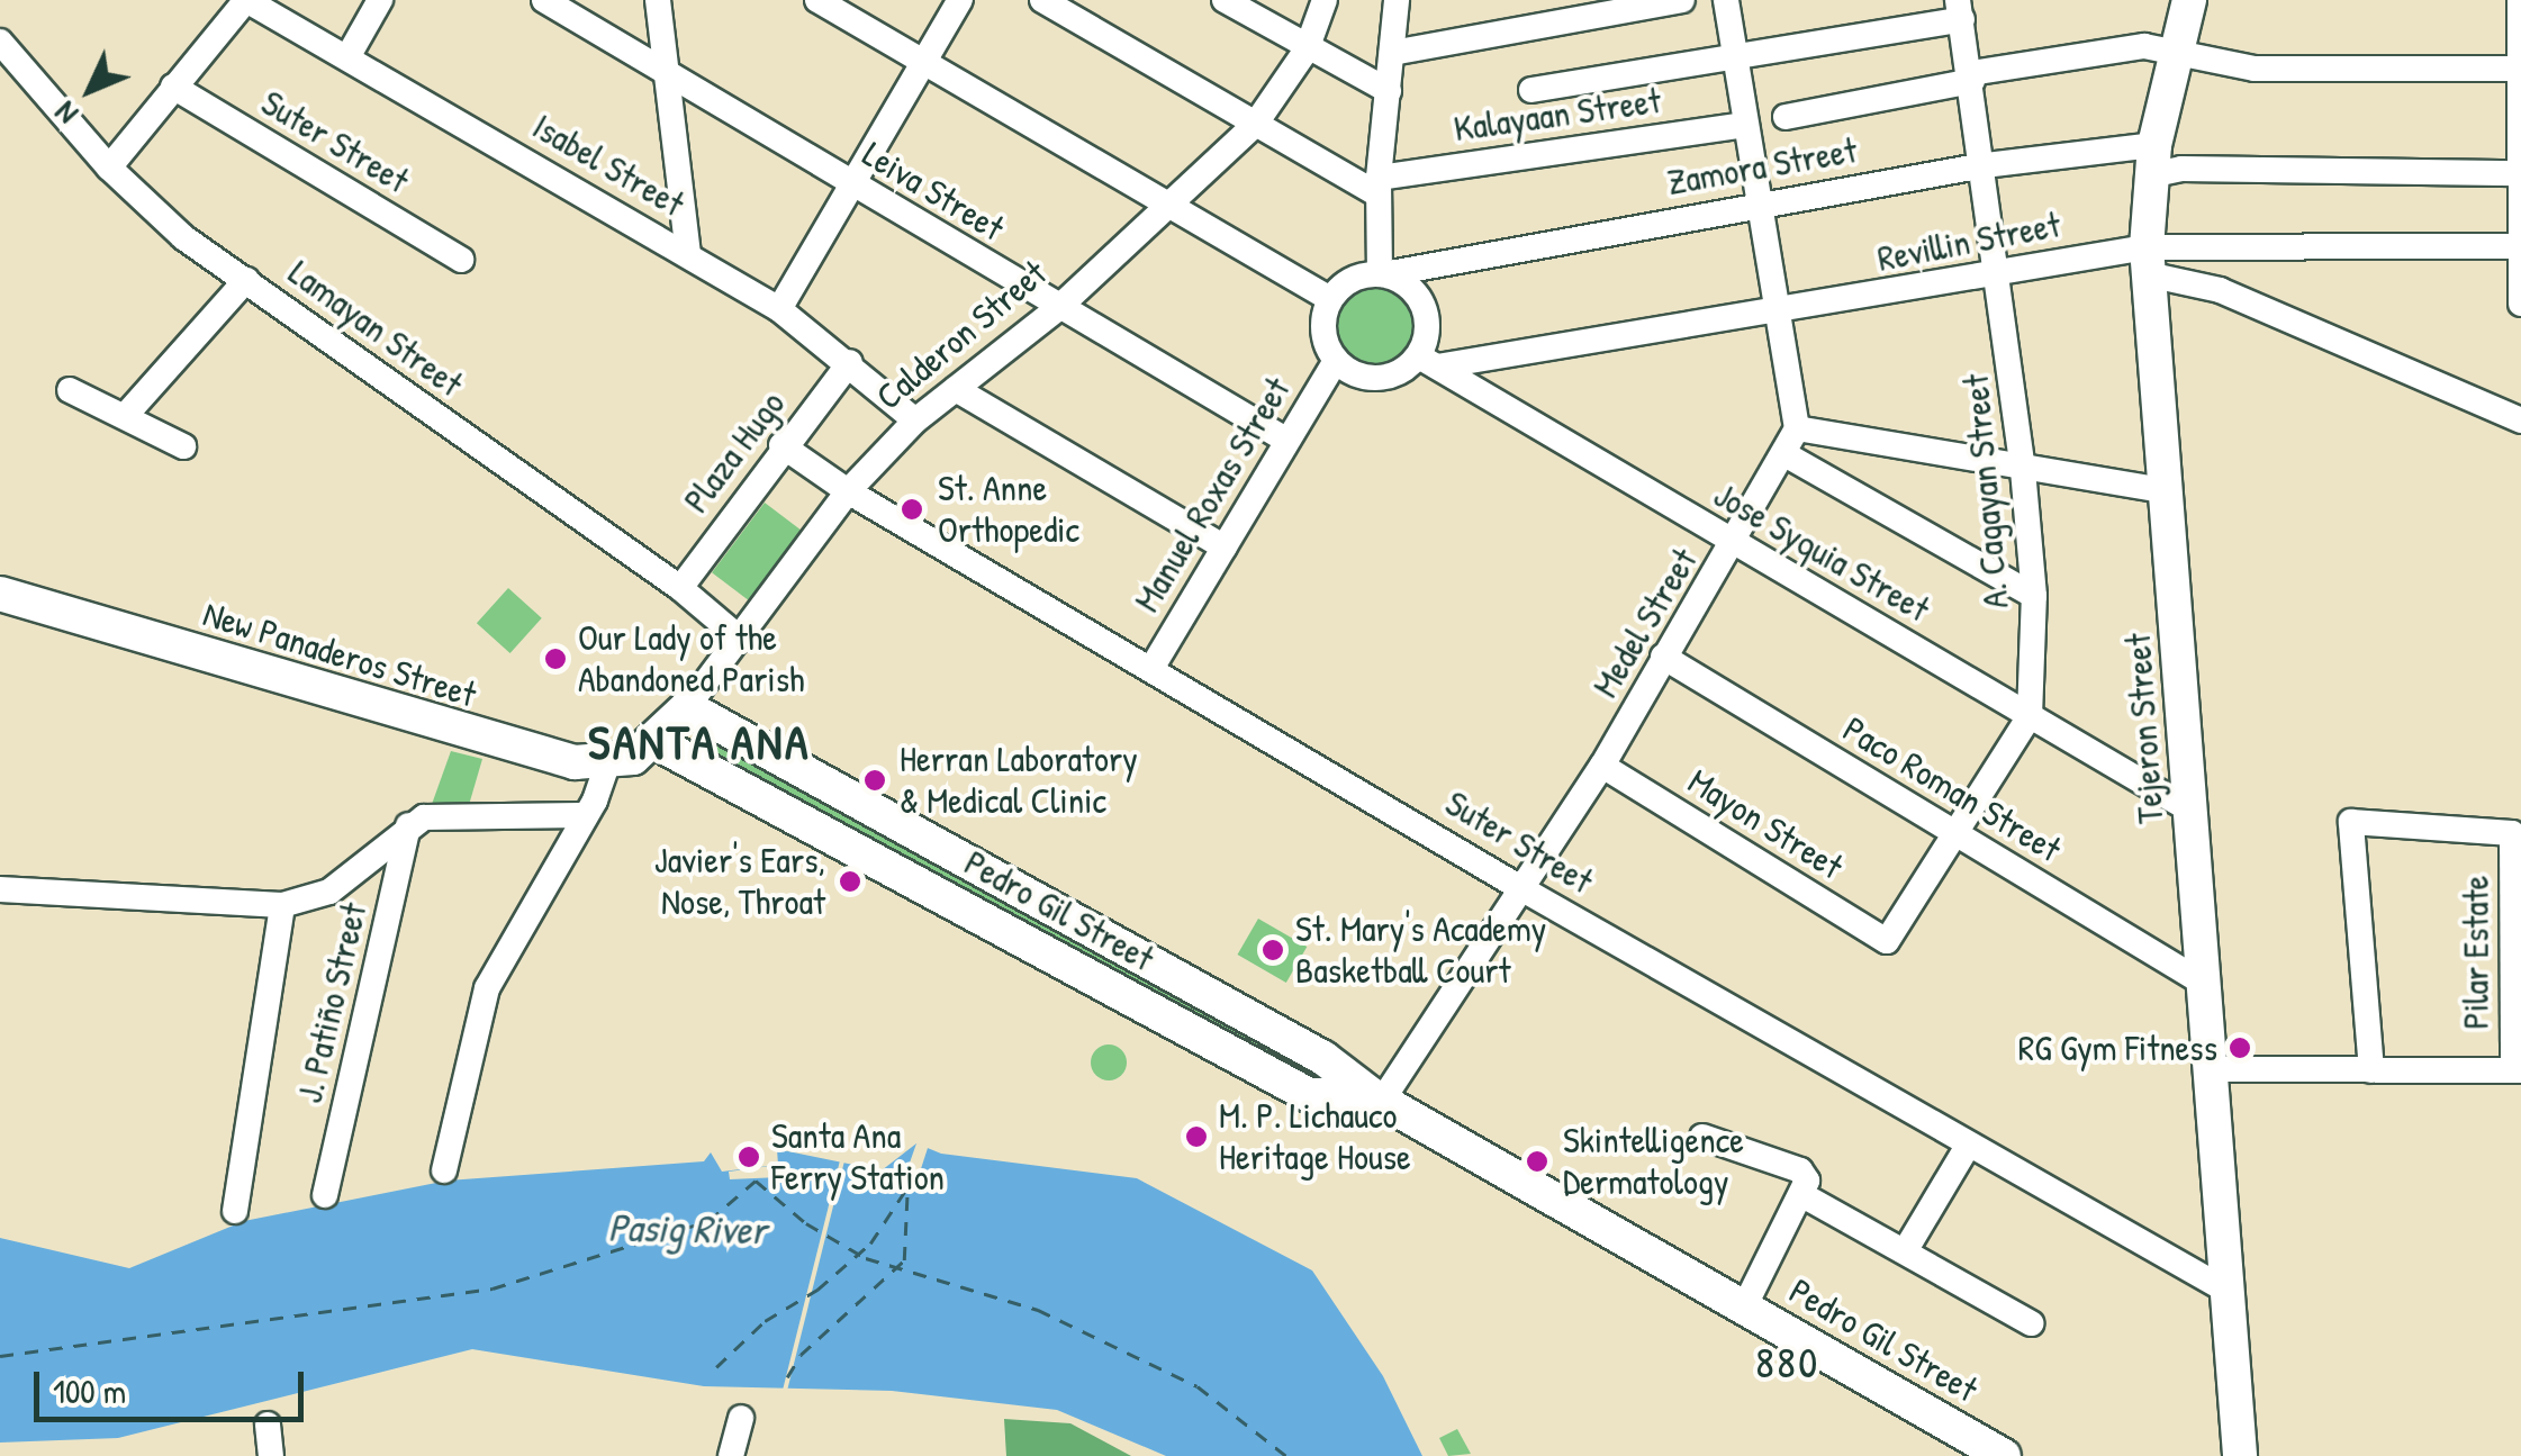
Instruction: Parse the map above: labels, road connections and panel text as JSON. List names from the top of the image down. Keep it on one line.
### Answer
{"streets":{"main road":["Calderon Street","New Panaderos Street","Tejeron Street","Pedro Gil Street"],"street":["Kalayaan Street","Suter Street","Isabel Street","Zamora Street","Leiva Street","Revillin Street","Lamayan Street","Plaza Hugo","A. Cagayan Street","Manuel Roxas Street","Jose Syquia Street","Medel Street","Paco Roman Street","Mayon Street","Pilar Estate","J. Patiño Street"]},"crossings":[["Kalayaan Street","Medel Street"],["Suter Street","Calderon Street"],["Suter Street","Plaza Hugo"],["Suter Street","Manuel Roxas Street"],["Suter Street","Medel Street"],["Suter Street","Tejeron Street"],["Isabel Street","Calderon Street"],["Isabel Street","Plaza Hugo"],["Zamora Street","Revillin Street"],["Zamora Street","A. Cagayan Street"],["Zamora Street","Manuel Roxas Street"],["Zamora Street","Jose Syquia Street"],["Zamora Street","Medel Street"],["Zamora Street","Tejeron Street"],["Leiva Street","Calderon Street"],["Leiva Street","Manuel Roxas Street"],["Revillin Street","A. Cagayan Street"],["Revillin Street","Manuel Roxas Street"],["Revillin Street","Jose Syquia Street"],["Revillin Street","Medel Street"],["Revillin Street","Tejeron Street"],["Lamayan Street","Calderon Street"],["Lamayan Street","Plaza Hugo"],["Calderon Street","Pedro Gil Street"],["A. Cagayan Street","Jose Syquia Street"],["A. Cagayan Street","Paco Roman Street"],["A. Cagayan Street","Mayon Street"],["Manuel Roxas Street","Jose Syquia Street"],["Jose Syquia Street","Medel Street"],["Jose Syquia Street","Tejeron Street"],["Medel Street","Paco Roman Street"],["Medel Street","Mayon Street"],["Medel Street","Pedro Gil Street"],["Tejeron Street","Paco Roman Street"]],"districts":["SANTA ANA","880"],"water":["Pasig River"],"places":["St. Anne Orthopedic","Our Lady of the Abandoned Parish","Herran Laboratory & Medical Clinic","Javier's Ears, Nose, Throat","St. Mary's Academy Basketball Court","RG Gym Fitness","M. P. Lichauco Heritage House","Santa Ana Ferry Station","Skintelligence Dermatology"],"scale_bar":"100 m","north":"bottom left"}
